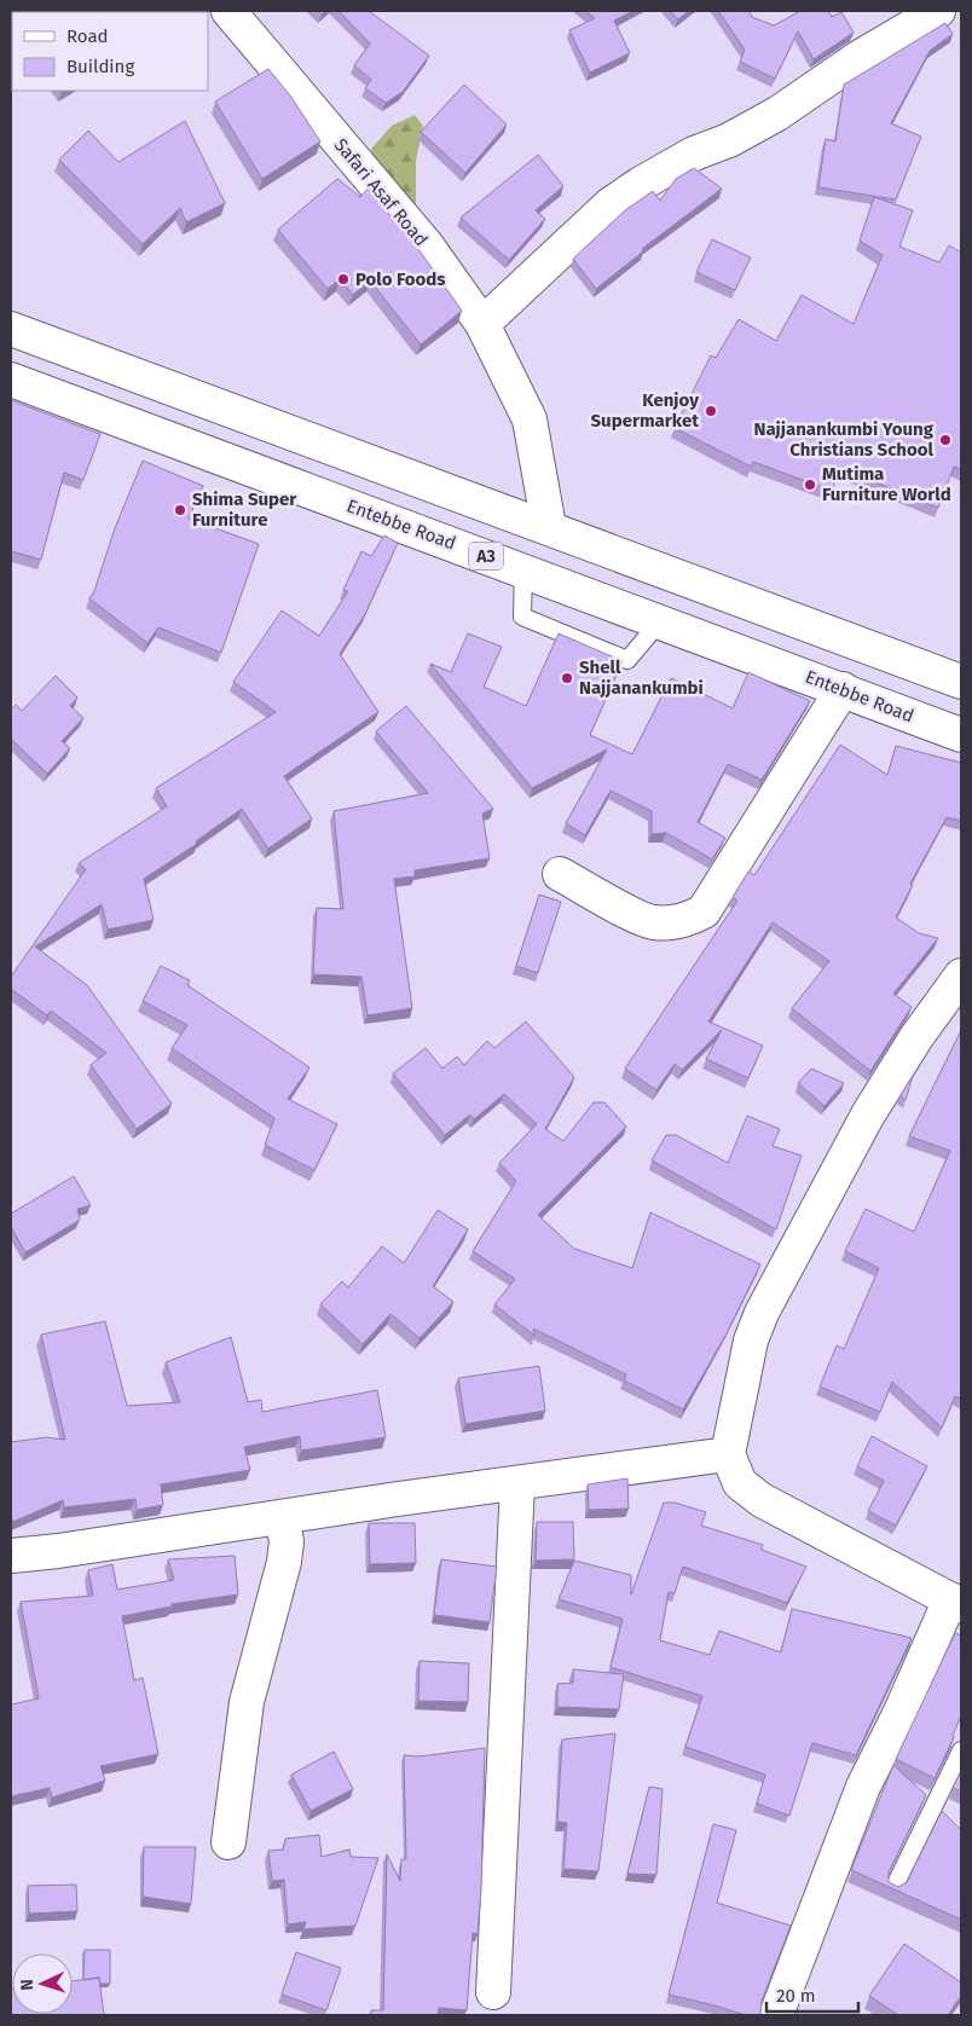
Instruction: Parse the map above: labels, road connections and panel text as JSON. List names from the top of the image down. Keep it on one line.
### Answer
{"streets":{"street":["Safari Asaf Road","Entebbe Road","A3"]},"places":["Polo Foods","Kenjoy Supermarket","Najjanankumbi Young Christians School","Mutima Furniture World","Shima Super Furniture","Shell Najjanankumbi"],"legend":["Road","Building"],"scale_bar":"20 m","north":"left"}
